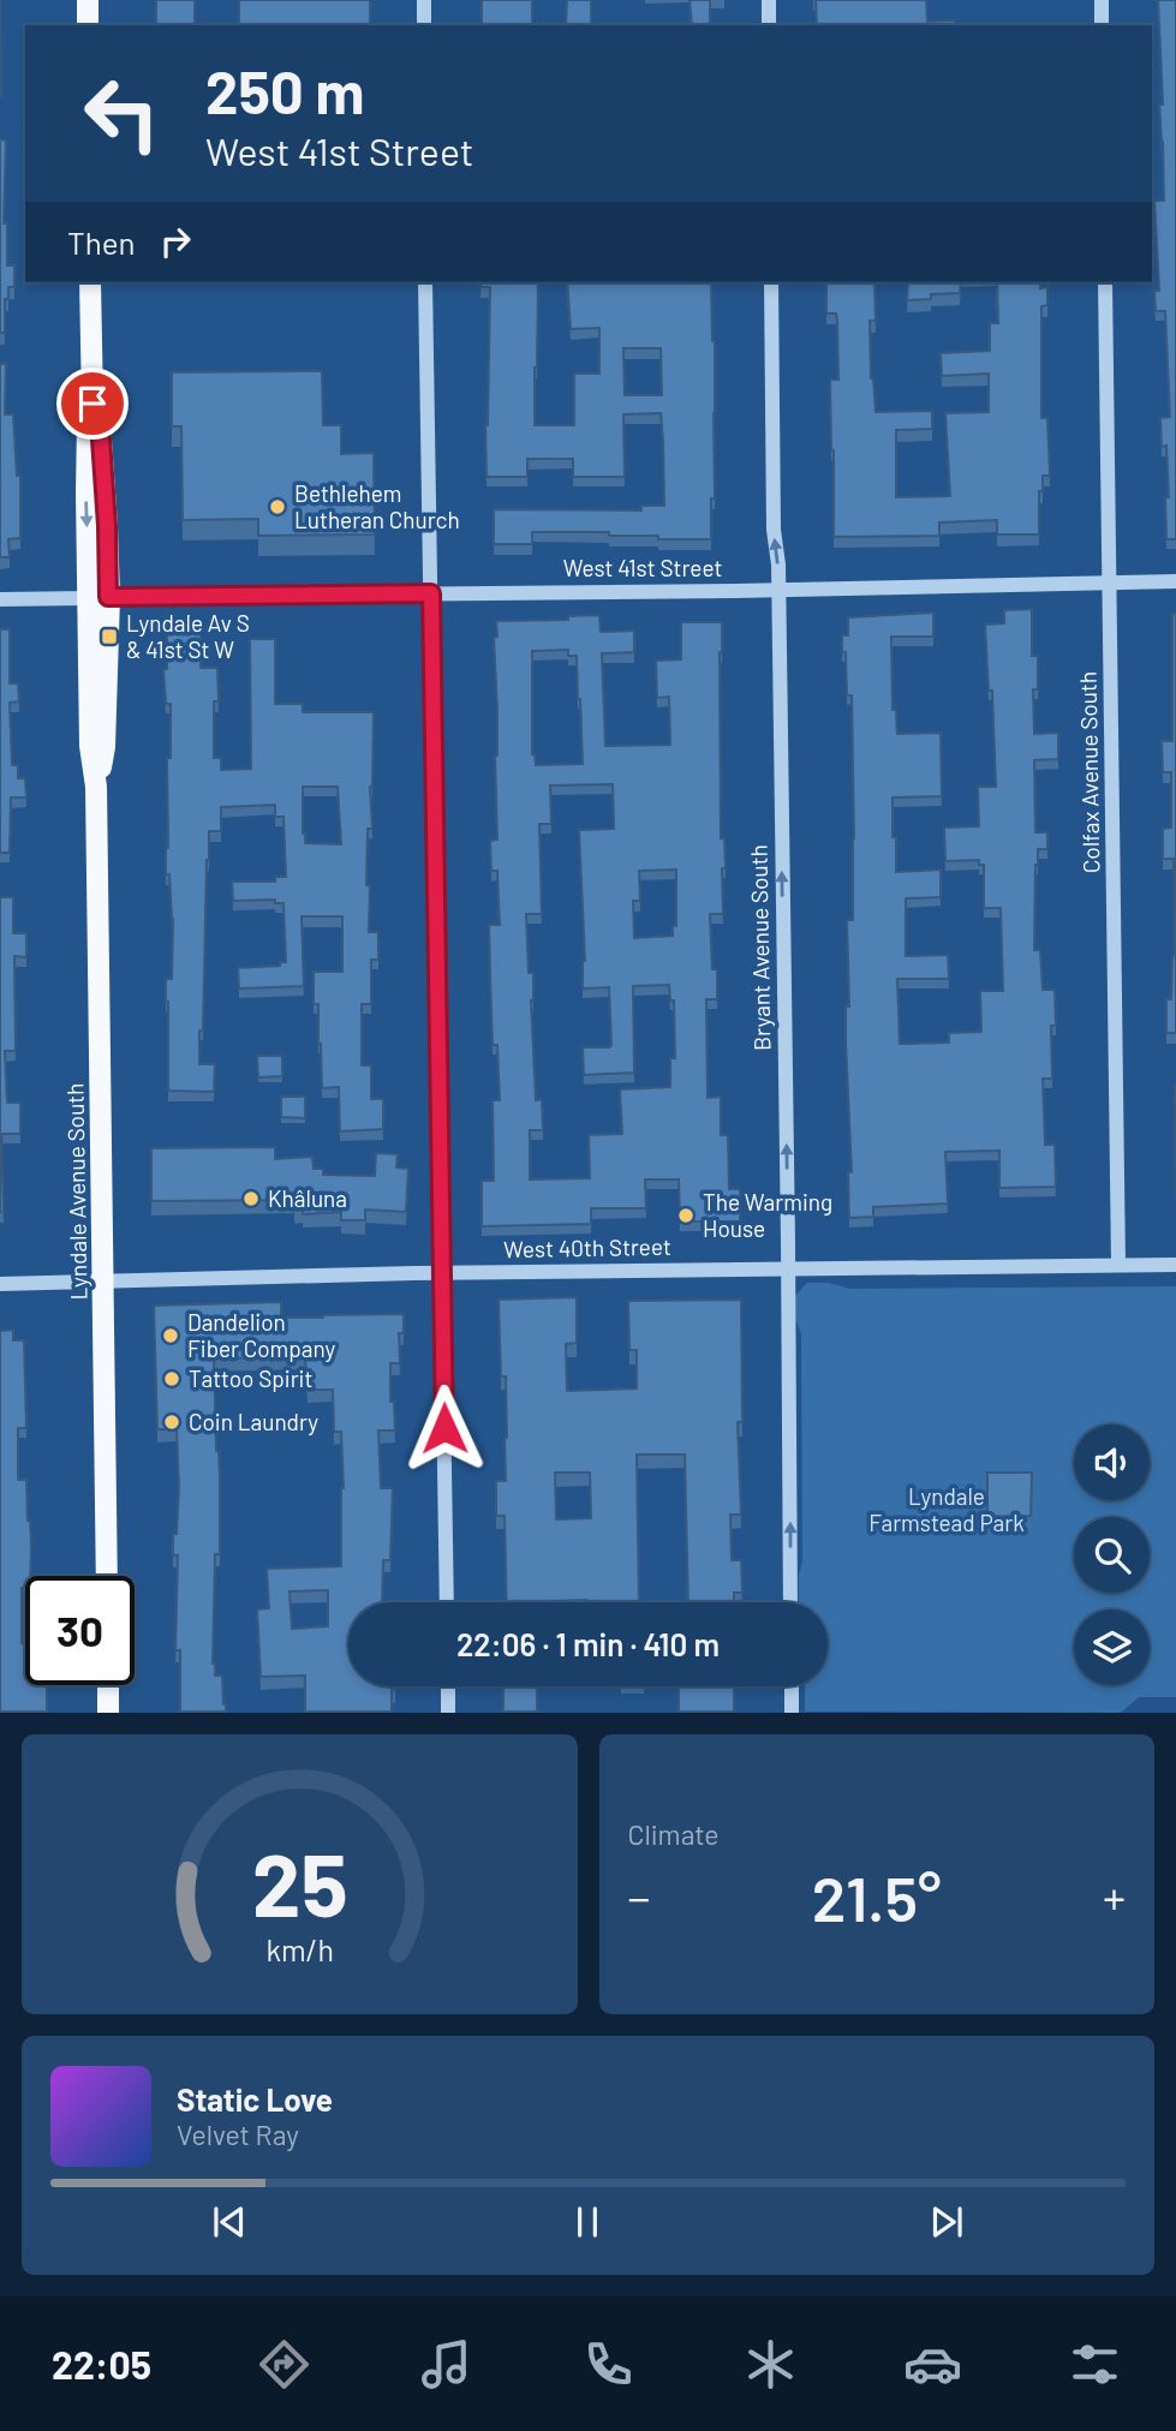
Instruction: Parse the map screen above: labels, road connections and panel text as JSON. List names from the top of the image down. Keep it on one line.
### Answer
{"streets":{"main road":["Lyndale Avenue South"],"street":["West 41st Street","Colfax Avenue South","Bryant Avenue South","West 40th Street"]},"crossings":[["West 41st Street","Colfax Avenue South"],["West 41st Street","Bryant Avenue South"],["West 41st Street","Lyndale Avenue South"],["Colfax Avenue South","West 40th Street"],["Bryant Avenue South","West 40th Street"],["Lyndale Avenue South","West 40th Street"]],"one_way":["Bryant Avenue South"],"parks":["Lyndale Farmstead Park"],"places":{"other":["Bethlehem Lutheran Church","Khâluna","The Warming House","Dandelion Fiber Company","Tattoo Spirit","Coin Laundry"],"transit":["Lyndale Av S & 41st St W"]},"page":{"turn":["250 m","West 41st Street"],"then":"Then","limit":"30","trip":"22:06 · 1 min · 410 m","tile":"Climate","heat":["−","21.5°","+"],"song":["Static Love","Velvet Ray"],"tabs":"22:05","gauge":["25","km/h"]}}
